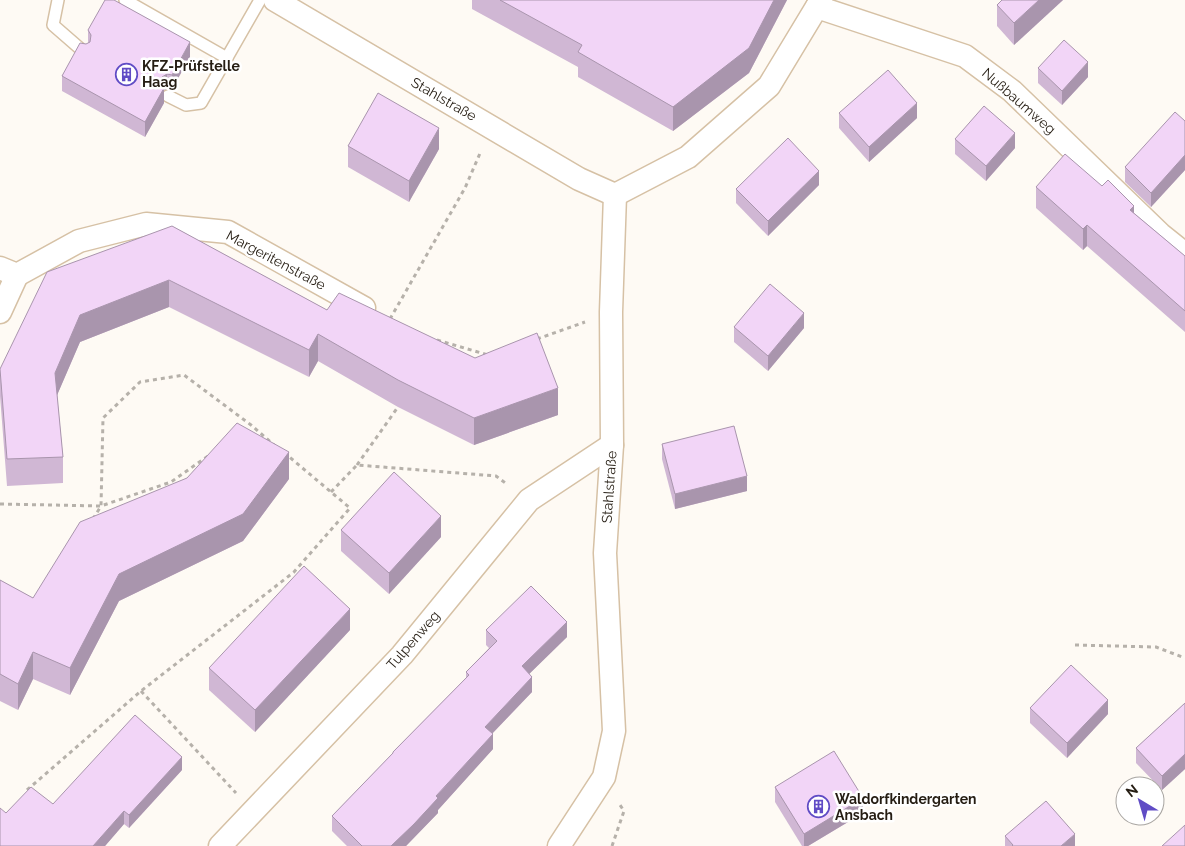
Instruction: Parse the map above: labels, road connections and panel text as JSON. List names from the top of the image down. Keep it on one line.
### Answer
{"streets":{"street":["Stahlstraße","Nußbaumweg","Margeritenstraße","Tulpenweg"]},"crossings":[["Stahlstraße","Tulpenweg"]],"places":{"building":["KFZ-Prüfstelle Haag","Waldorfkindergarten Ansbach"]},"north":"top left"}
